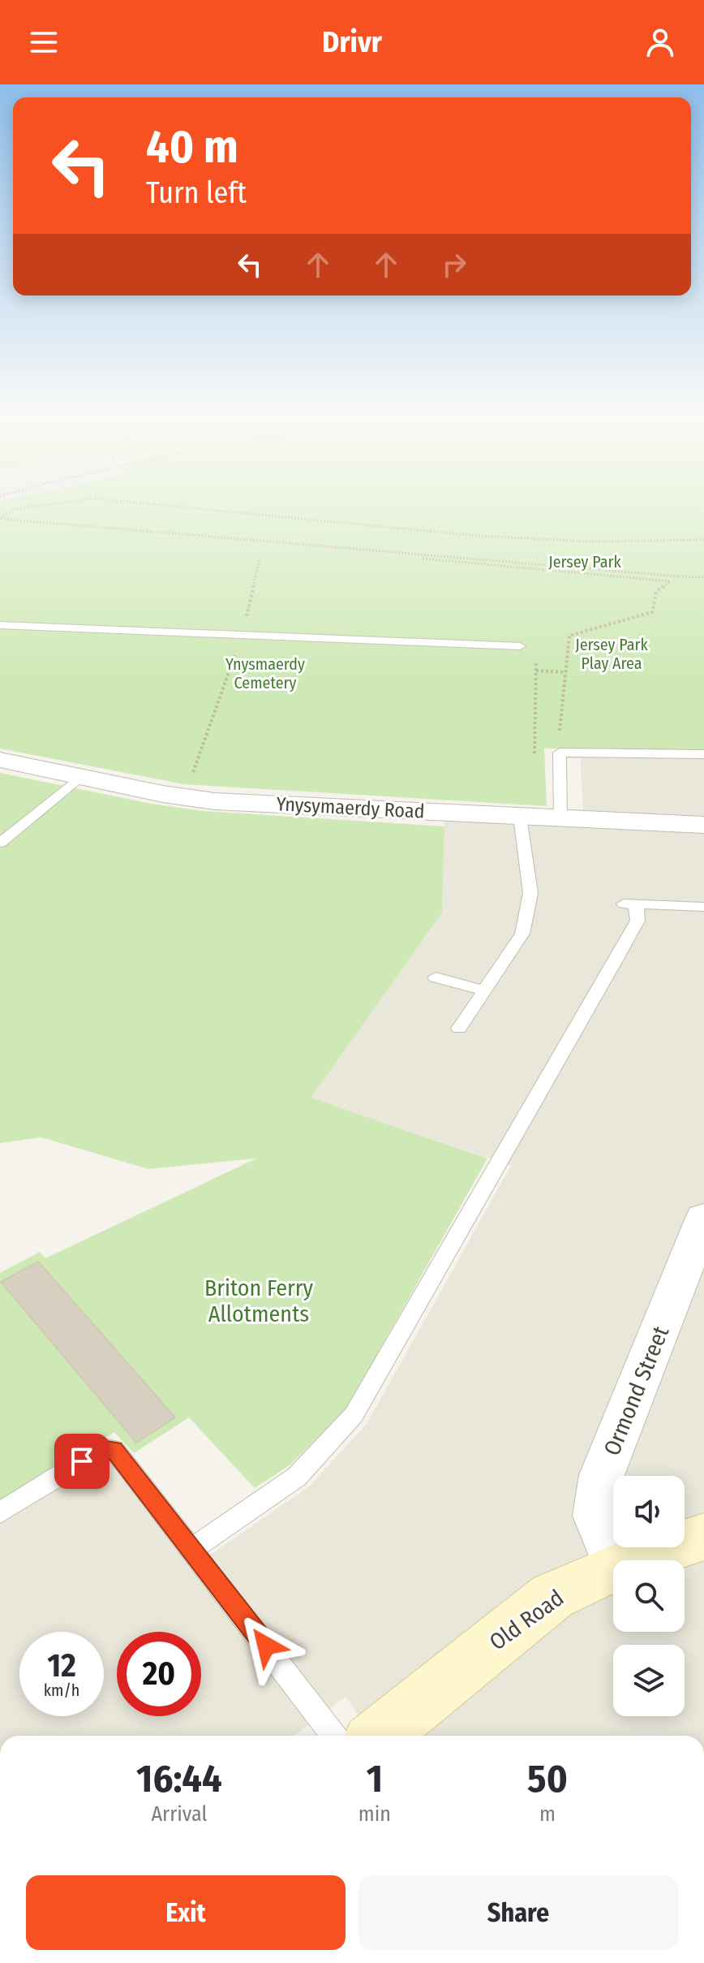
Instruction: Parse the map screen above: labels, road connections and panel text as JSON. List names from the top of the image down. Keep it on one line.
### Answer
{"streets":{"street":["Ynysymaerdy Road","Ormond Street","Old Road"]},"parks":["Jersey Park","Jersey Park Play Area","Ynysmaerdy Cemetery","Briton Ferry Allotments"],"page":{"header":"Drivr","turn":["40 m","Turn left"],"speed":"12 km/h","limit":"20","eta":["16:44","Arrival","1","min","50","m"],"buttons":["Exit","Share"]}}
